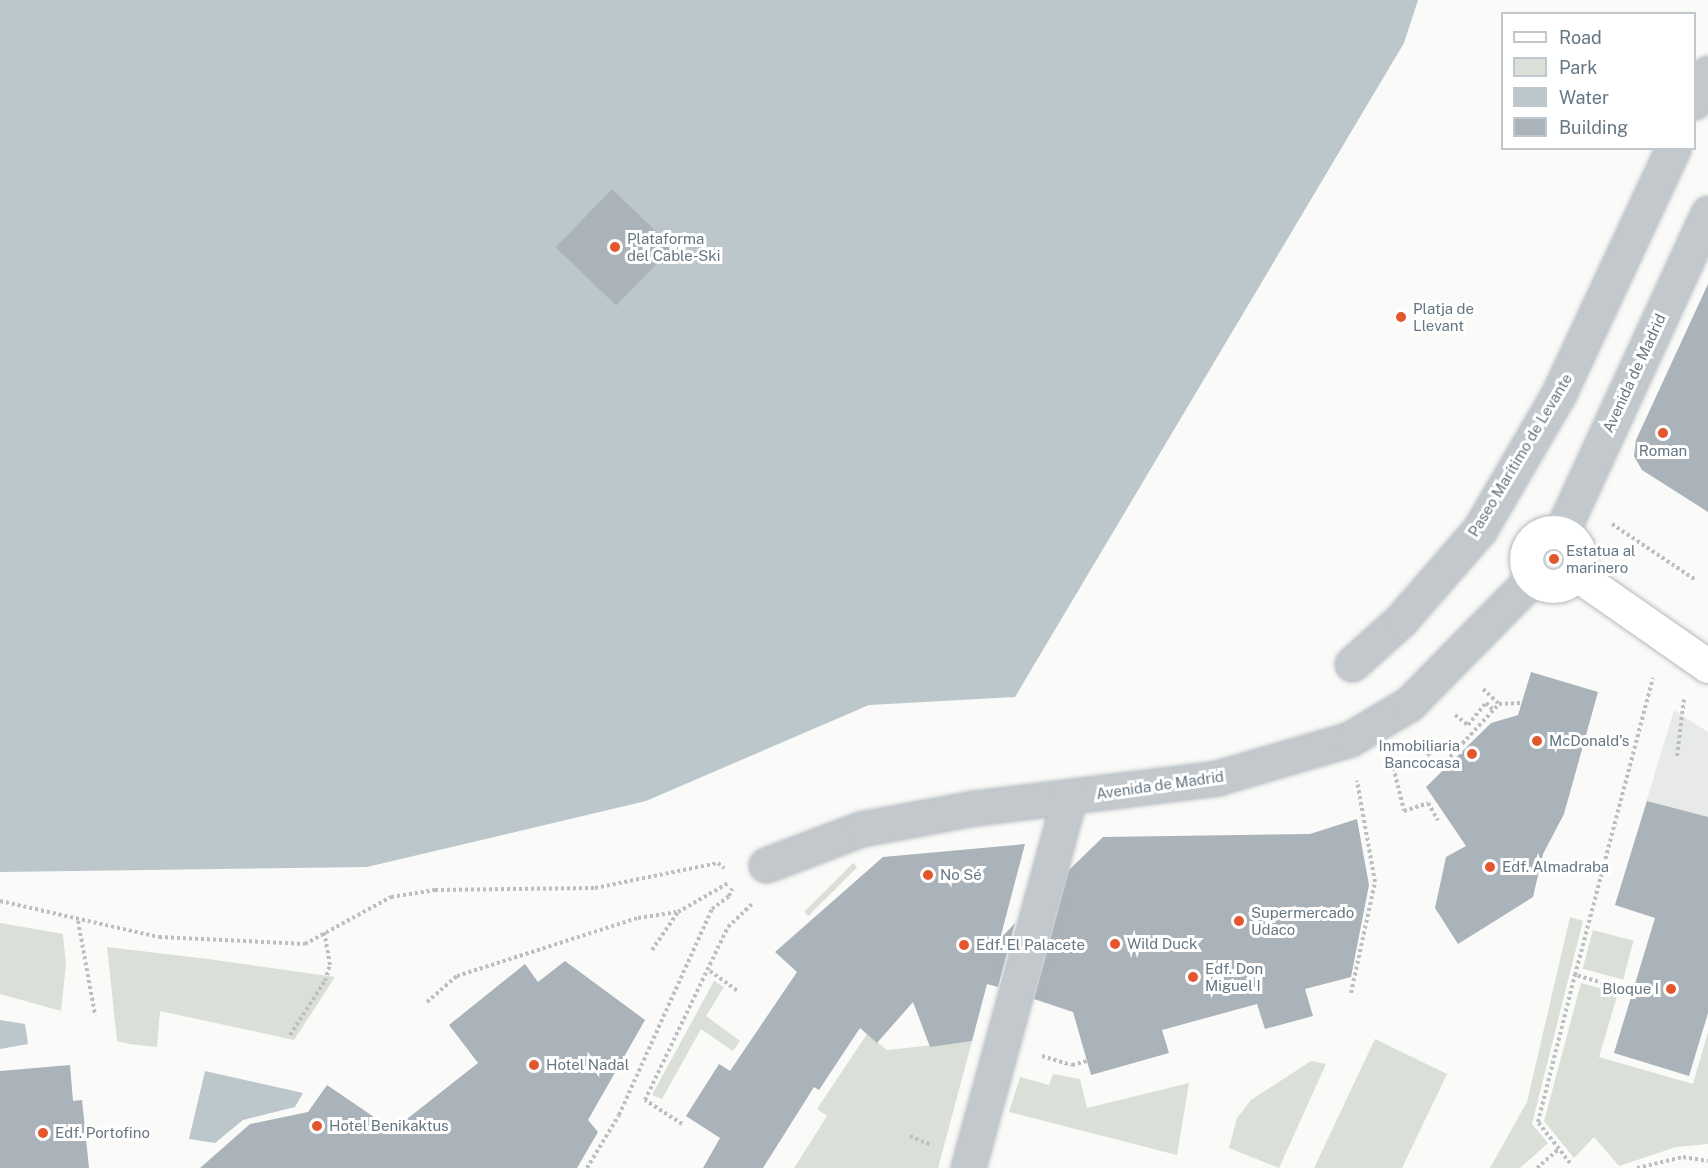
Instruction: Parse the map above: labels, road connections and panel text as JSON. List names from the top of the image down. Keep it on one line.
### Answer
{"streets":{"street":["Avenida de Madrid","Paseo Marítimo de Levante"]},"places":["Plataforma del Cable-Ski","Platja de Llevant","Roman","Estatua al marinero","McDonald's","Inmobiliaria Bancocasa","Edf. Almadraba","No Sé","Supermercado Udaco","Wild Duck","Edf. El Palacete","Edf. Don Miguel I","Bloque I","Hotel Nadal","Hotel Benikaktus","Edf. Portofino"],"legend":["Road","Park","Water","Building"]}
